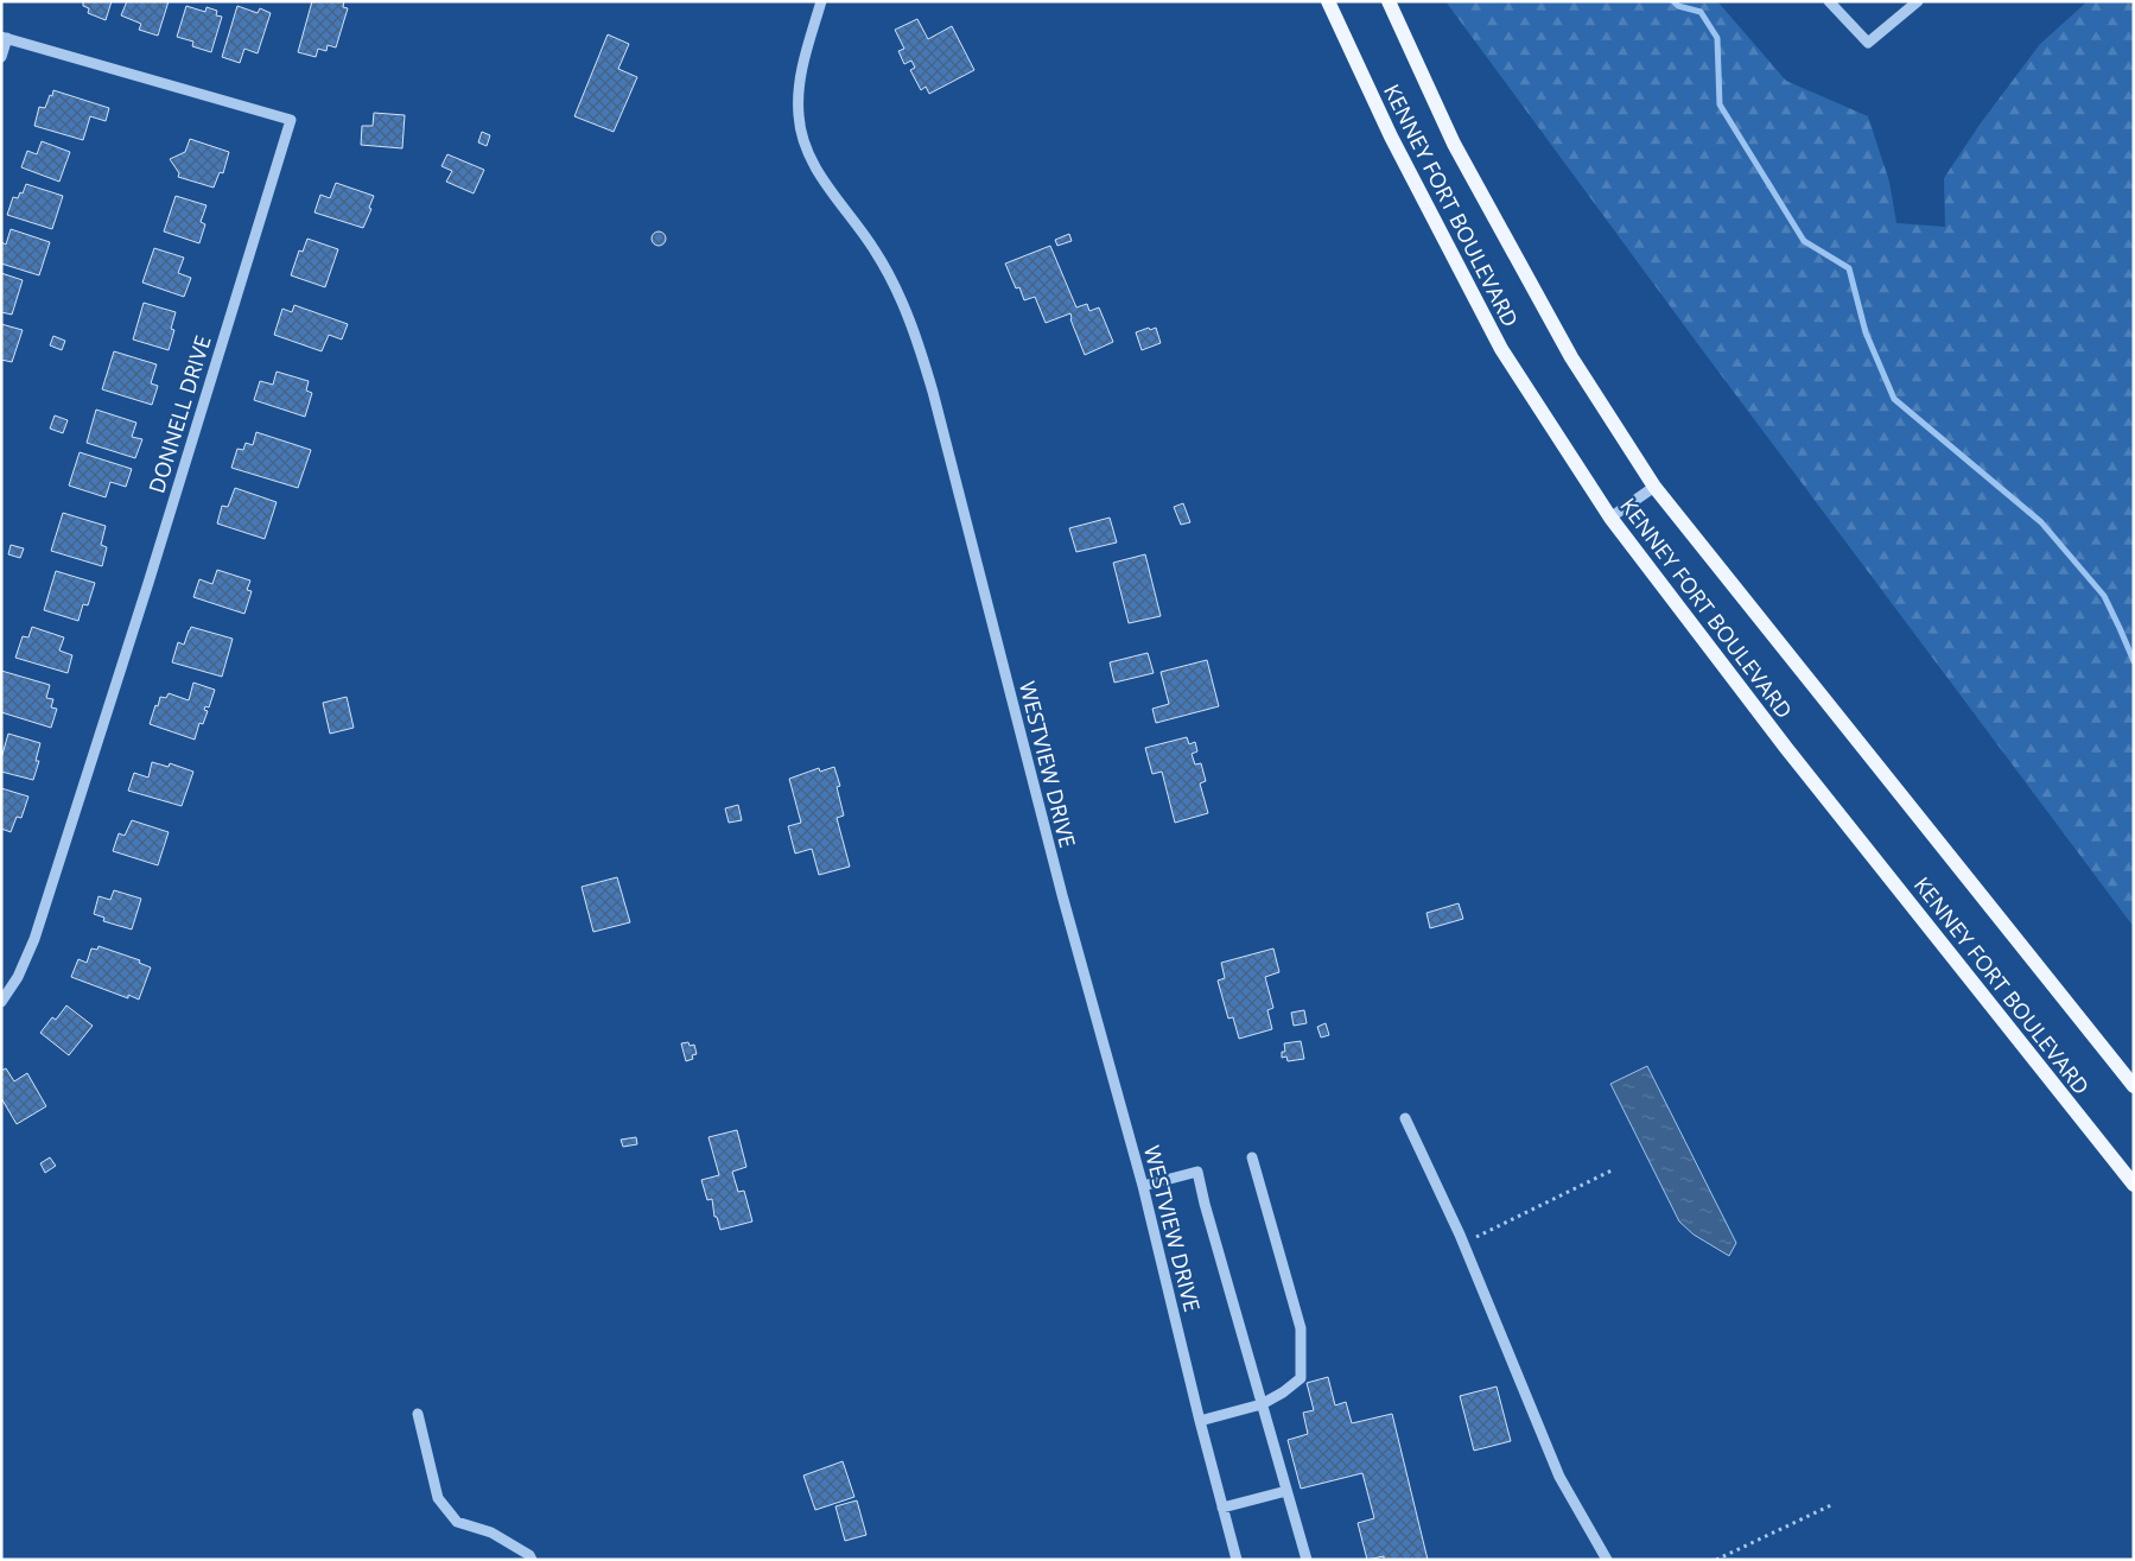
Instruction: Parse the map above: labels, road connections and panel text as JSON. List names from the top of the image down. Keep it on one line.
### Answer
{"streets":{"main road":["KENNEY FORT BOULEVARD"],"street":["DONNELL DRIVE","WESTVIEW DRIVE"]}}
